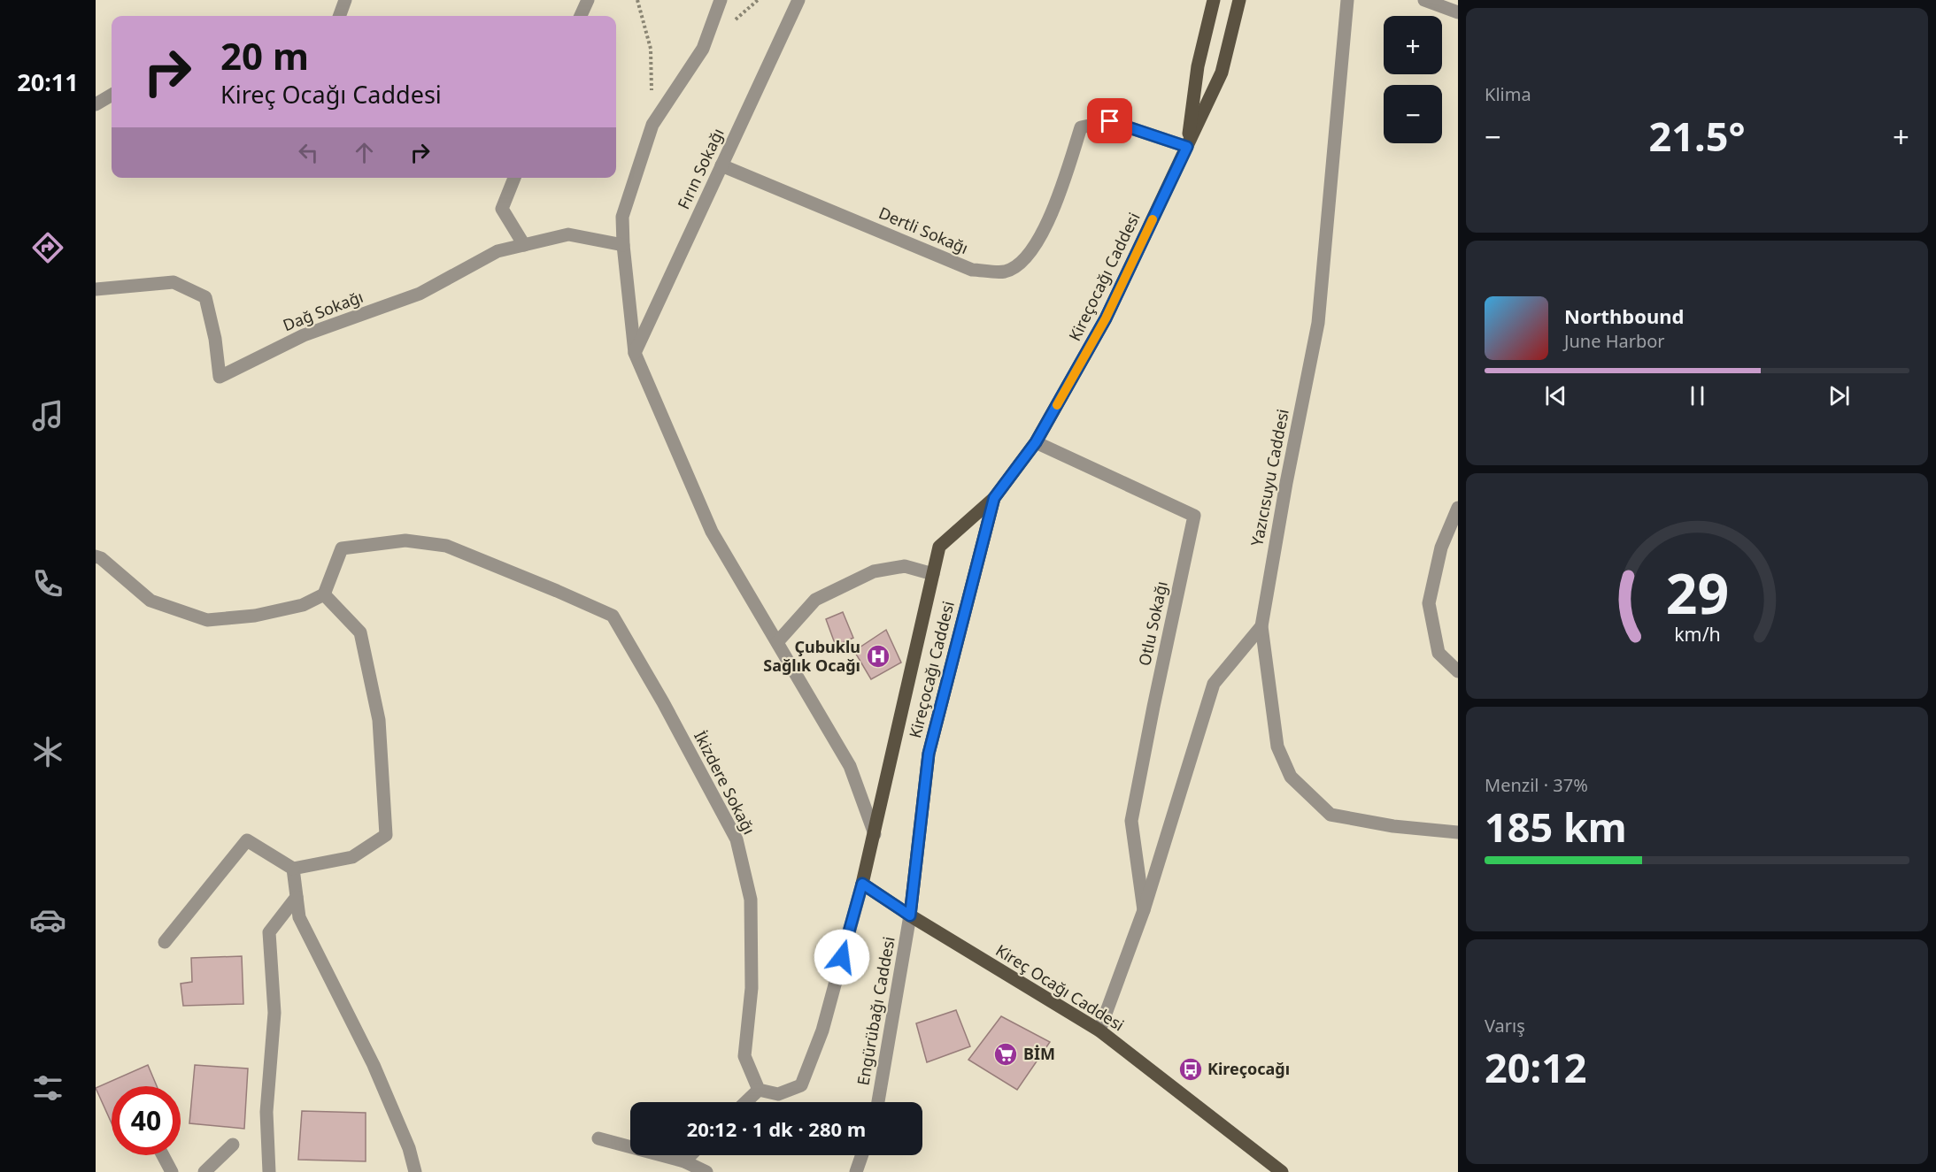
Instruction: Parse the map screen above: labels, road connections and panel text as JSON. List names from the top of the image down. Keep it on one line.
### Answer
{"streets":{"main road":["Kireçocağı Caddesi","Kireç Ocağı Caddesi"],"street":["Fırın Sokağı","Dertli Sokağı","Dağ Sokağı","Yazıcısuyu Caddesi","Otlu Sokağı","İkizdere Sokağı","Engürübağı Caddesi"]},"crossings":[["Fırın Sokağı","Dertli Sokağı"],["Dertli Sokağı","Kireçocağı Caddesi"],["Kireçocağı Caddesi","Otlu Sokağı"],["Kireçocağı Caddesi","Kireç Ocağı Caddesi"],["Kireçocağı Caddesi","Engürübağı Caddesi"],["Kireç Ocağı Caddesi","Engürübağı Caddesi"]],"places":{"hospital":["Çubuklu Sağlık Ocağı"],"supermarket":["BİM"],"bus stop":["Kireçocağı"]},"page":{"tabs":"20:11","tile":["Klima",["Menzil · 37%","185 km"],["Varış","20:12"]],"map_buttons":["+","−"],"turn":["20 m","Kireç Ocağı Caddesi"],"heat":["−","21.5°","+"],"song":["Northbound","June Harbor"],"limit":"40","trip":"20:12 · 1 dk · 280 m","gauge":["29","km/h"]}}
